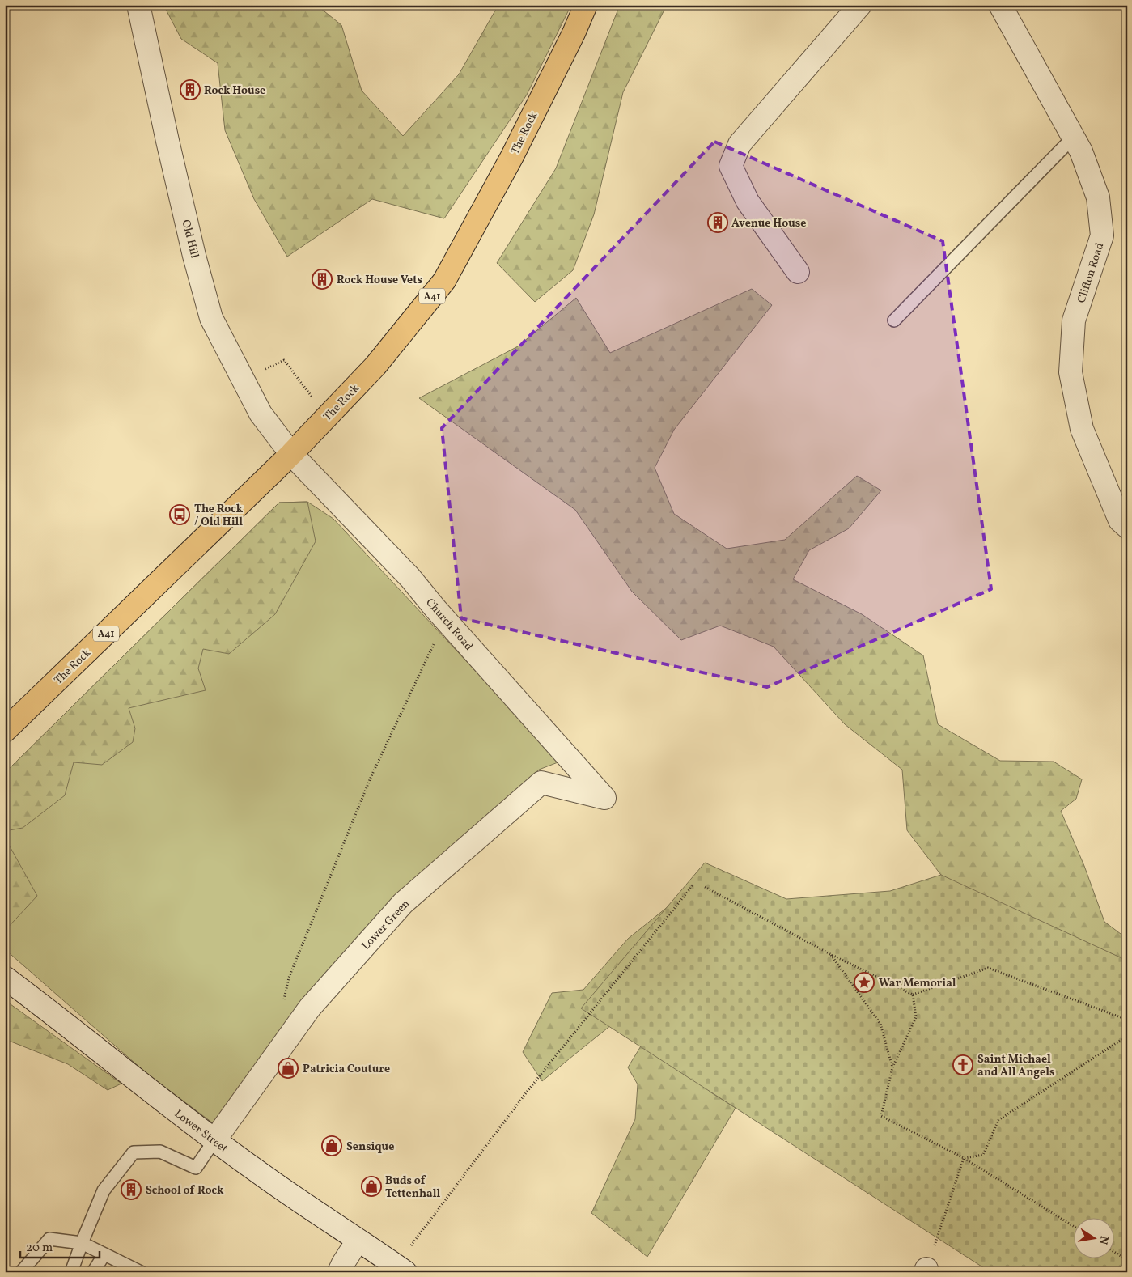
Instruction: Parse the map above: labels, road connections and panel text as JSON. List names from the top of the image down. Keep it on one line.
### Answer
{"streets":{"highway":["The Rock","A41"],"street":["Old Hill","Clifton Road","Church Road","Lower Green","Lower Street"]},"crossings":[["The Rock","Old Hill"],["The Rock","Church Road"],["Old Hill","Church Road"],["Church Road","Lower Green"],["Lower Green","Lower Street"]],"places":{"building":["Rock House","Avenue House","Rock House Vets","School of Rock"],"bus stop":["The Rock / Old Hill"],"place":["War Memorial"],"church":["Saint Michael and All Angels"],"shop":["Patricia Couture","Sensique","Buds of Tettenhall"]},"scale_bar":"20 m","north":"right"}
